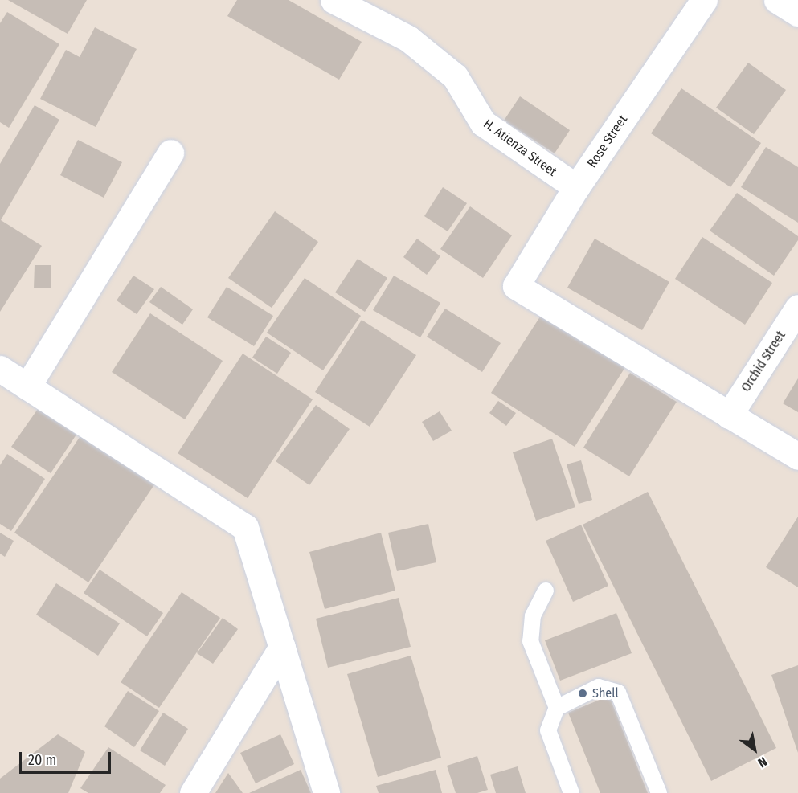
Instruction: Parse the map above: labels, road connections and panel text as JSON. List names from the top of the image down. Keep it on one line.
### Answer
{"streets":{"street":["Rose Street","H. Atienza Street","Orchid Street"]},"crossings":[["Rose Street","H. Atienza Street"],["Rose Street","Orchid Street"]],"places":["Shell"],"scale_bar":"20 m","north":"bottom right"}
